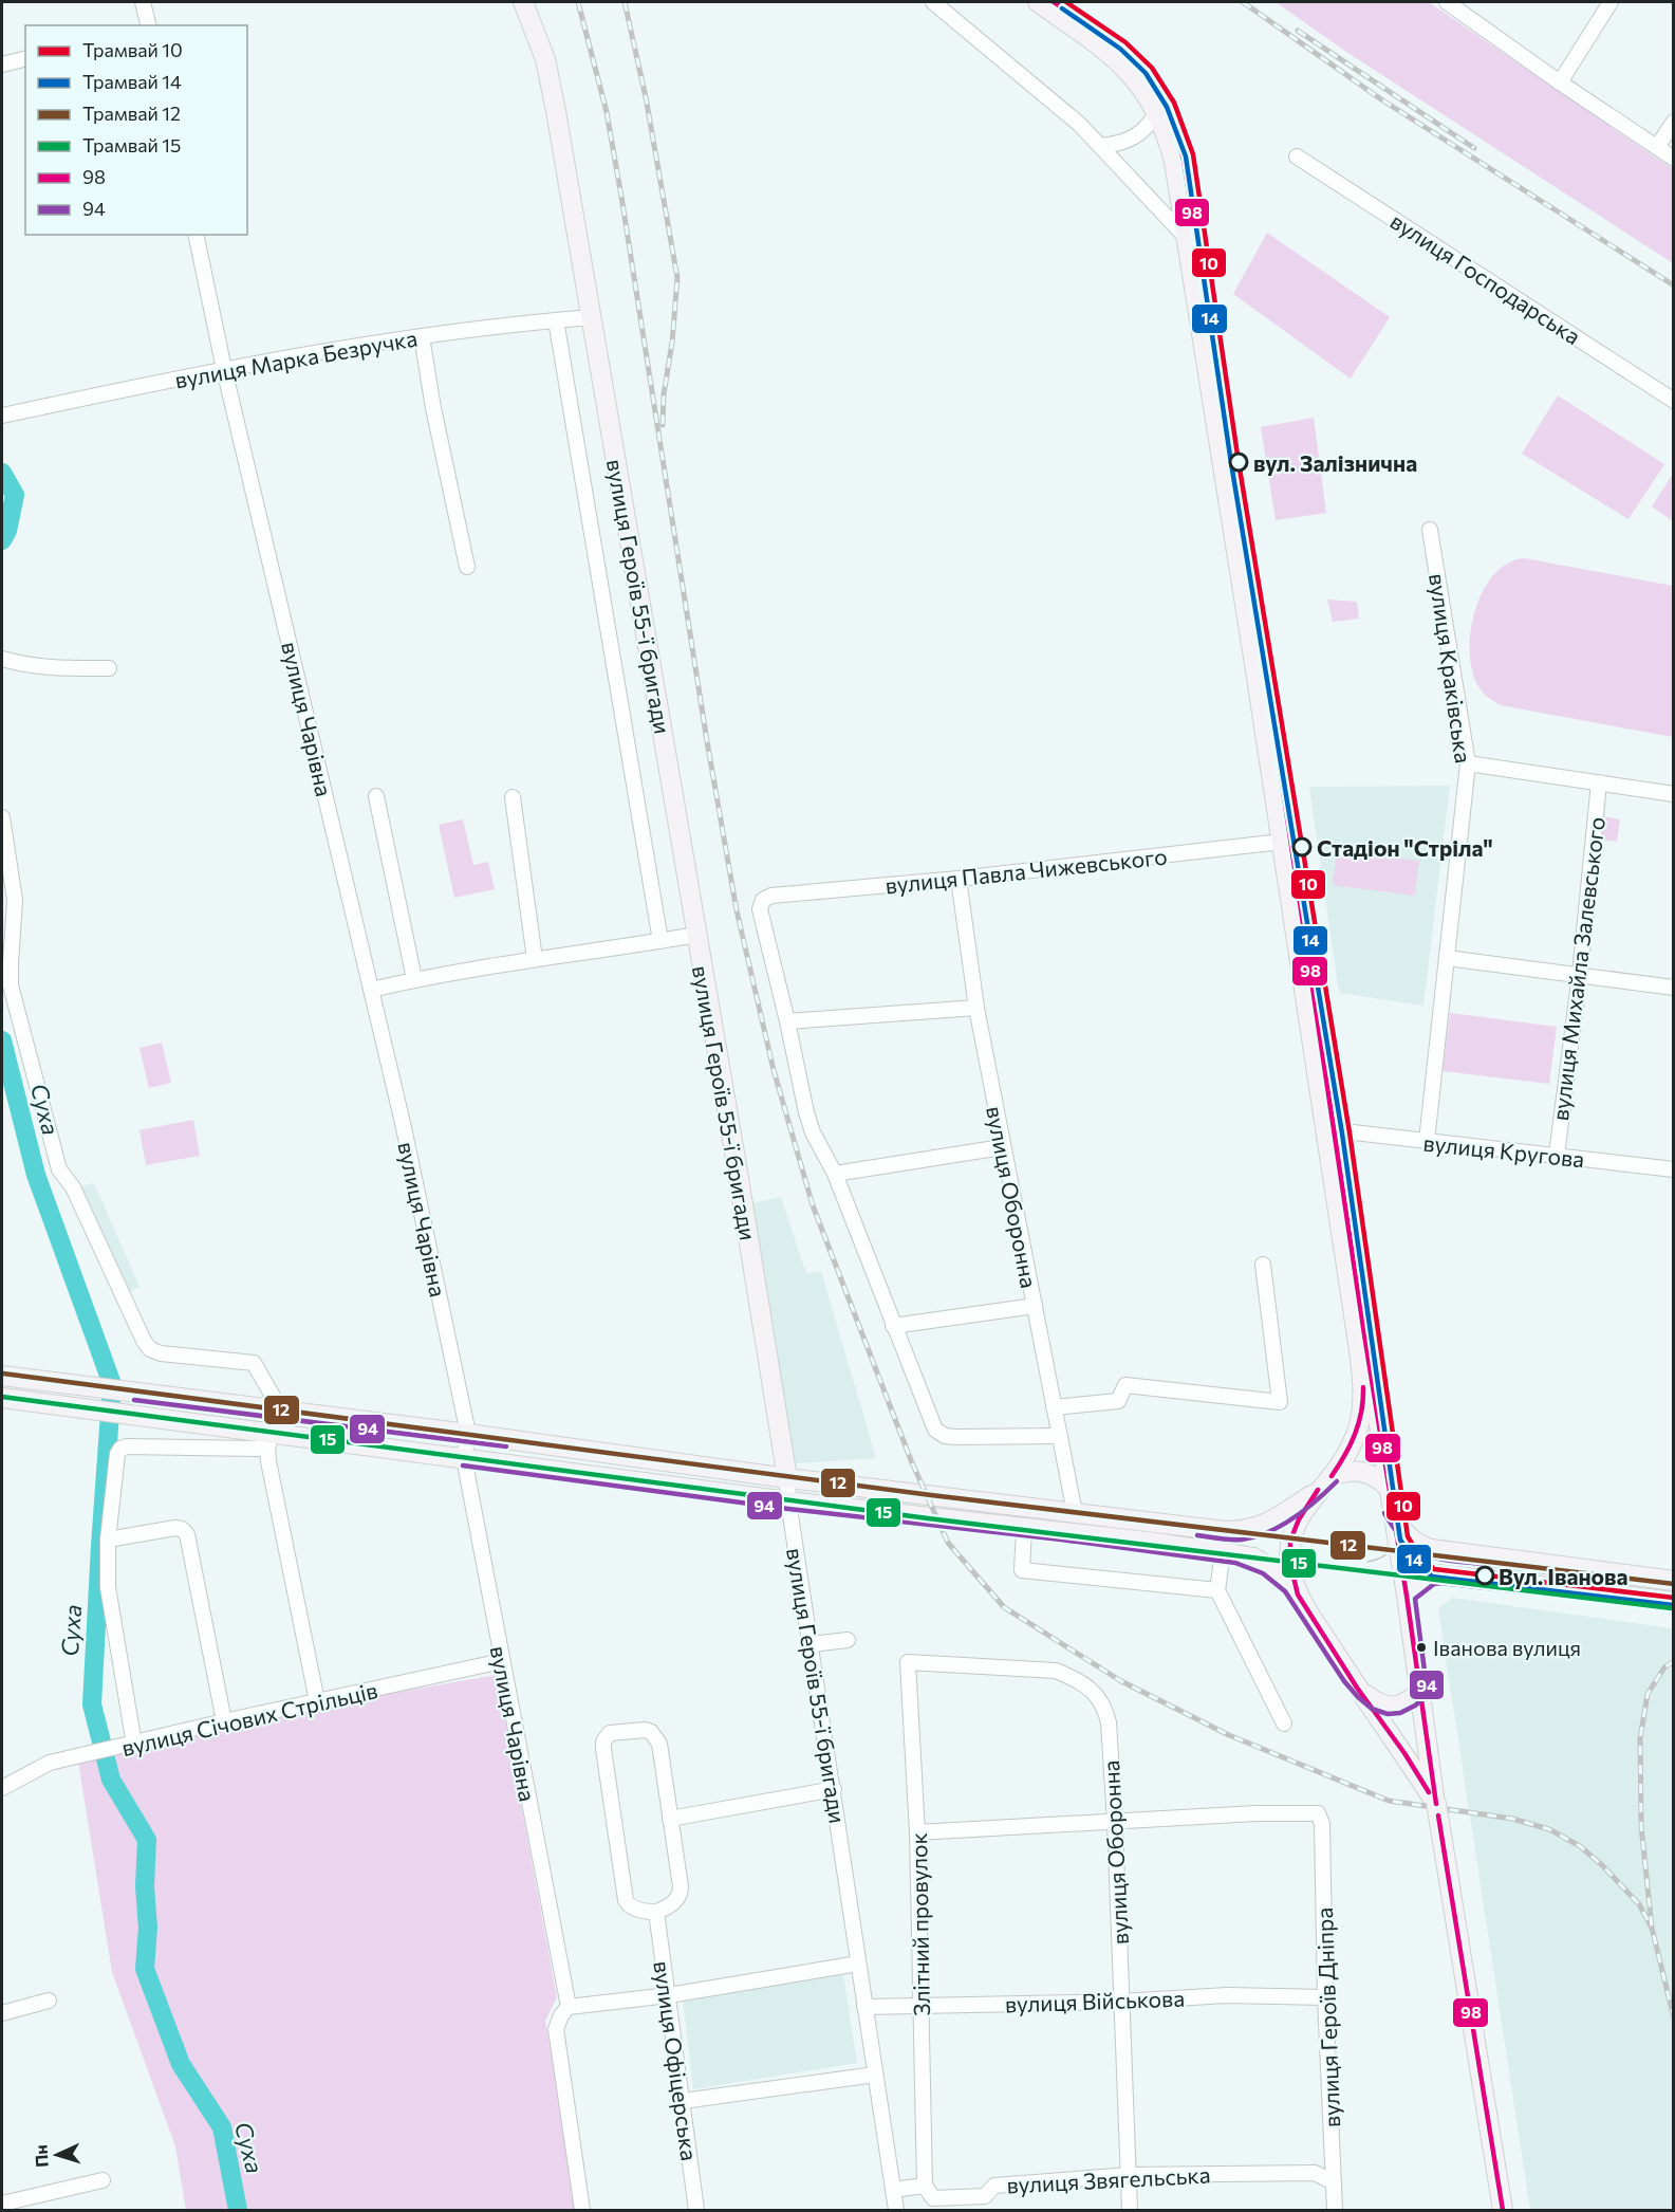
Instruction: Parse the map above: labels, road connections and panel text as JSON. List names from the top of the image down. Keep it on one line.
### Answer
{"streets":{"main road":["вулиця Героїв 55-ї бригади"],"street":["вулиця Господарська","вулиця Марка Безручка","вулиця Краківська","вулиця Чарівна","вулиця Павла Чижевського","вулиця Михайла Залевського","вулиця Кругова","вулиця Оборонна","вулиця Січових Стрільців","Злітний провулок","вулиця Військова","вулиця Героїв Дніпра","вулиця Офіцерська","вулиця Звягельська"]},"crossings":[["вулиця Марка Безручка","вулиця Героїв 55-ї бригади"],["вулиця Марка Безручка","вулиця Чарівна"],["вулиця Героїв 55-ї бригади","вулиця Військова"],["вулиця Краківська","вулиця Кругова"],["вулиця Чарівна","вулиця Січових Стрільців"],["вулиця Павла Чижевського","вулиця Оборонна"],["вулиця Михайла Залевського","вулиця Кругова"],["вулиця Оборонна","Злітний провулок"],["вулиця Оборонна","вулиця Військова"],["вулиця Оборонна","вулиця Героїв Дніпра"],["вулиця Оборонна","вулиця Звягельська"],["Злітний провулок","вулиця Військова"],["Злітний провулок","вулиця Звягельська"],["вулиця Військова","вулиця Героїв Дніпра"],["вулиця Героїв Дніпра","вулиця Звягельська"]],"water":["Суха"],"places":["вул. Залізнична","Стадіон \"Стріла\"","Вул. Іванова","Іванова вулиця"],"lines":["tram line 10","transit line 98","tram line 14","tram line 12","tram line 15","transit line 94"],"legend":["Трамвай 10","Трамвай 14","Трамвай 12","Трамвай 15","98","94"],"north":"left"}
